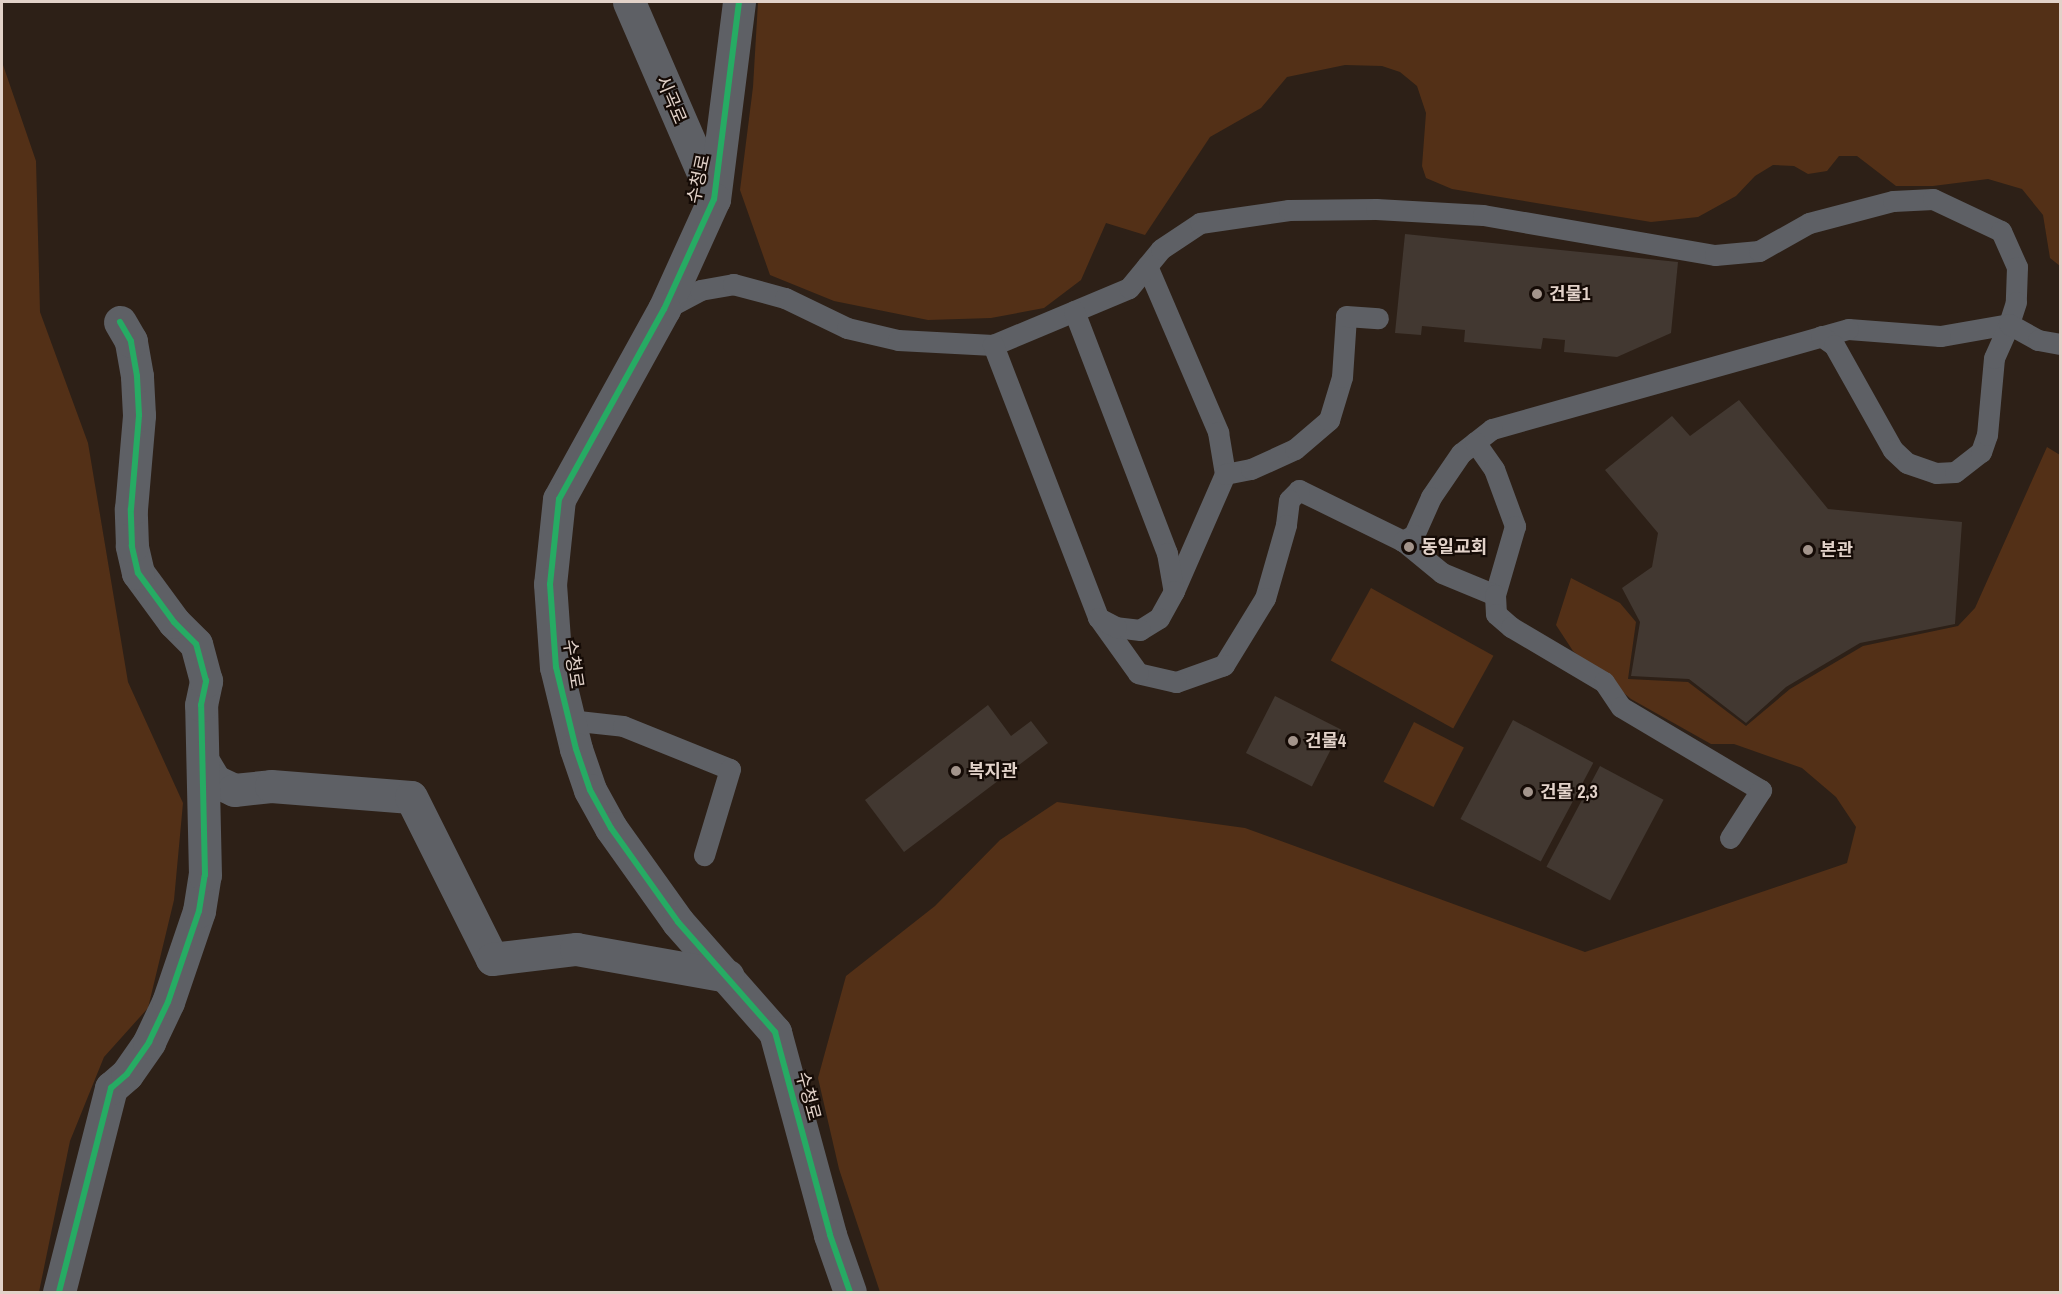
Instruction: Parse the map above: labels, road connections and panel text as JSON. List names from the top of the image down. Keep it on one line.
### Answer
{"streets":{"street":["시곡로","수청로"]},"crossings":[["시곡로","수청로"]],"places":["건물1","동일교회","본관","건물4","복지관","건물 2,3"]}
